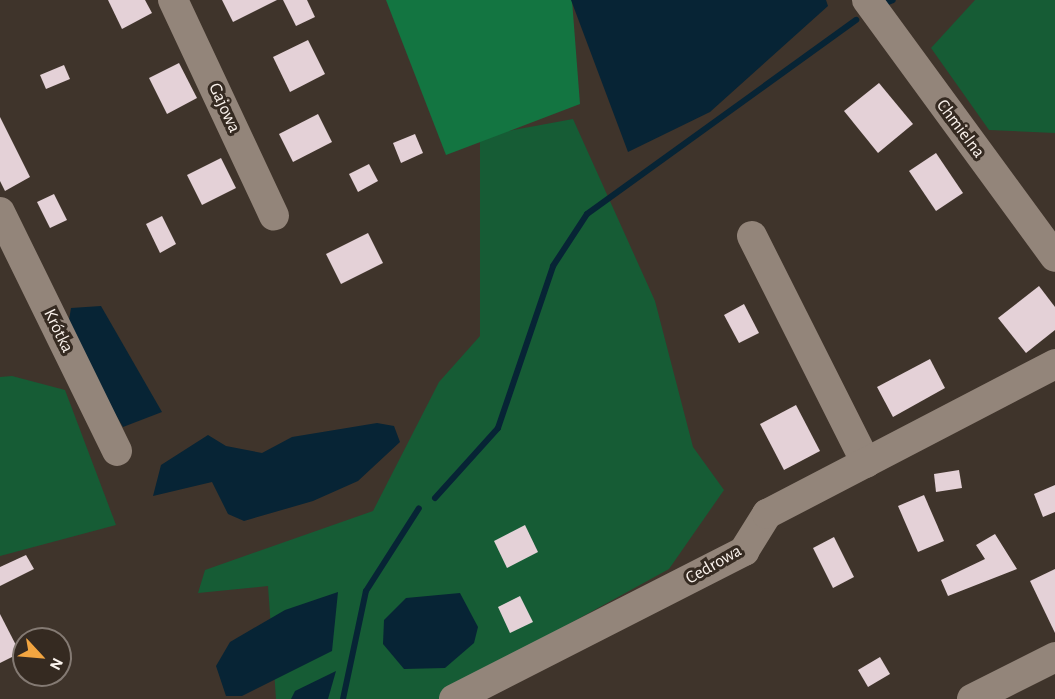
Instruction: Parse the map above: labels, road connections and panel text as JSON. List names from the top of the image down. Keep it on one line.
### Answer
{"streets":{"street":["Gajowa","Chmielna","Krótka","Cedrowa"]},"north":"bottom right"}
